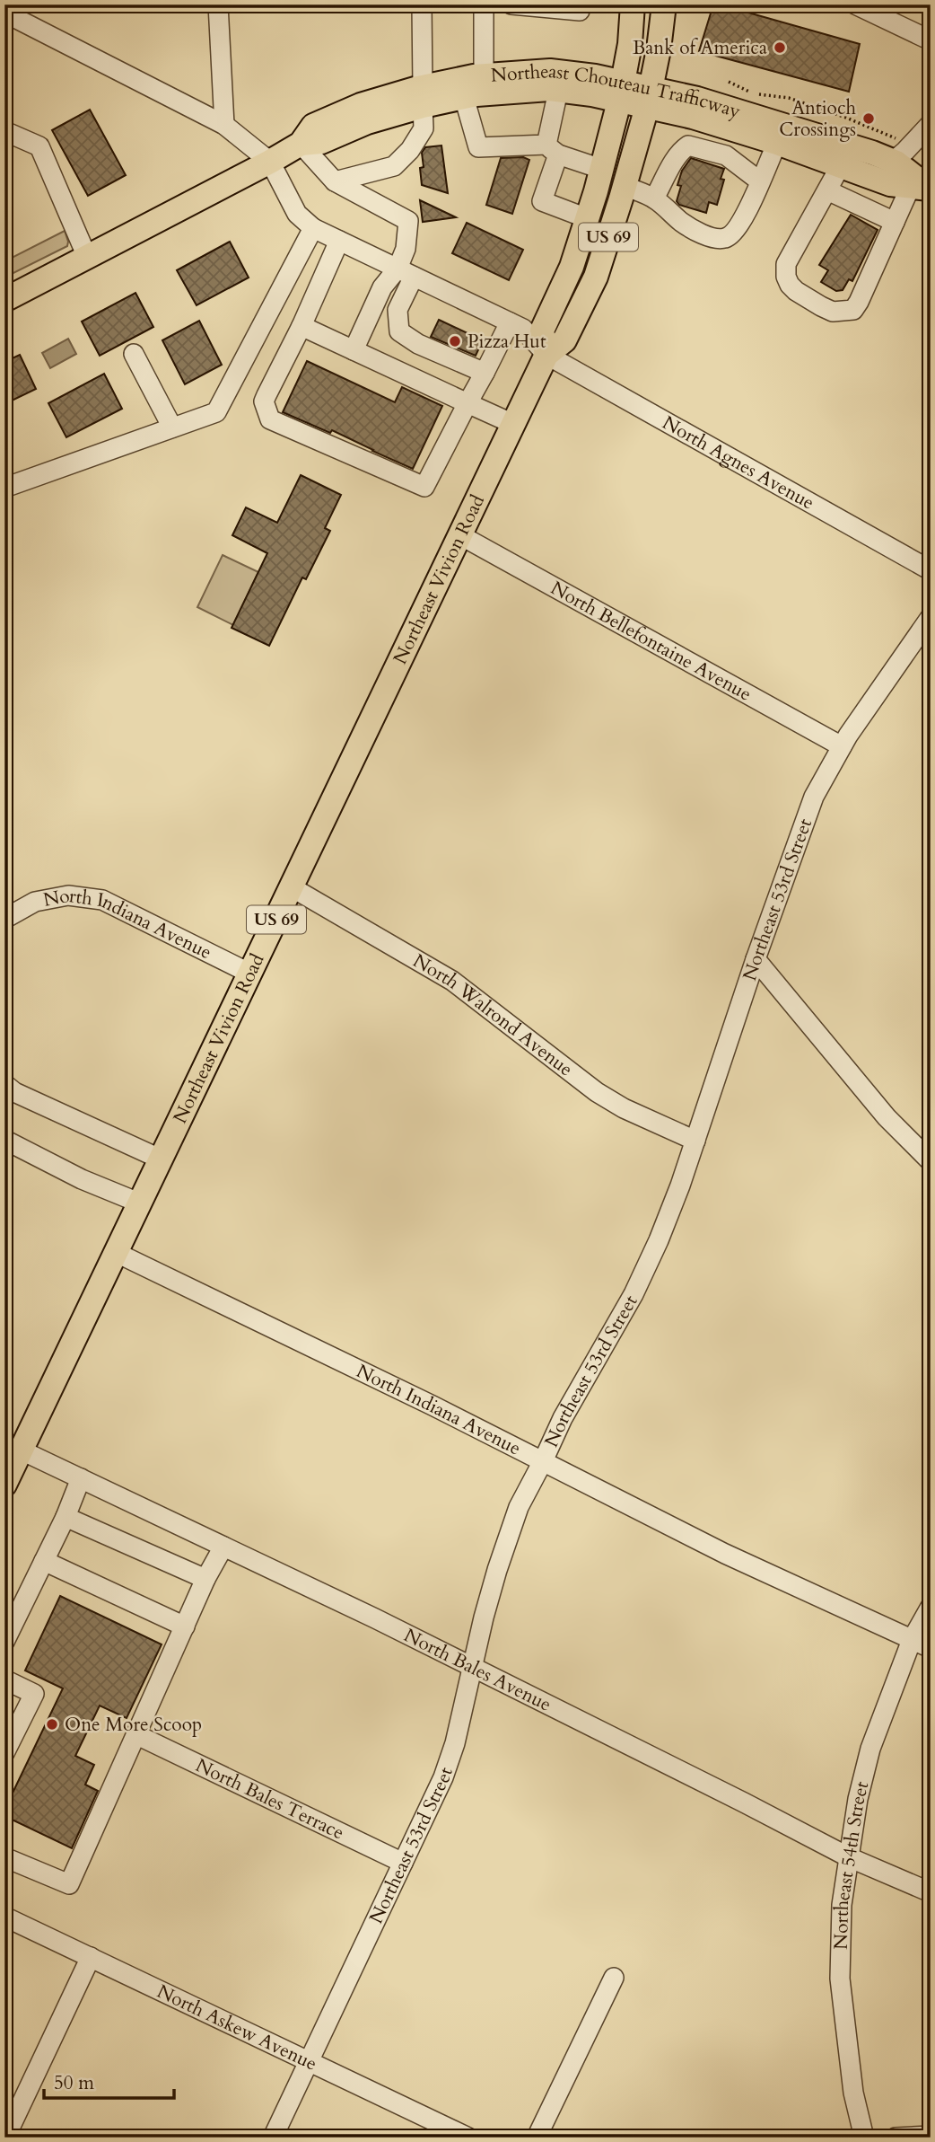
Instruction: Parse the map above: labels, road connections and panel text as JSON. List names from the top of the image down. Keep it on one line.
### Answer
{"streets":{"main road":["Northeast Chouteau Trafficway","US 69","Northeast Vivion Road"],"street":["North Agnes Avenue","North Bellefontaine Avenue","Northeast 53rd Street","North Indiana Avenue","North Walrond Avenue","North Bales Avenue","North Bales Terrace","Northeast 54th Street","North Askew Avenue"]},"crossings":[["Northeast Chouteau Trafficway","Northeast Vivion Road"],["North Agnes Avenue","Northeast Vivion Road"],["Northeast Vivion Road","North Bellefontaine Avenue"],["Northeast Vivion Road","North Indiana Avenue"],["Northeast Vivion Road","North Walrond Avenue"],["Northeast Vivion Road","North Bales Avenue"],["North Bellefontaine Avenue","Northeast 53rd Street"],["Northeast 53rd Street","North Indiana Avenue"],["Northeast 53rd Street","North Walrond Avenue"],["Northeast 53rd Street","North Bales Avenue"],["Northeast 53rd Street","North Bales Terrace"],["Northeast 53rd Street","North Askew Avenue"],["North Indiana Avenue","Northeast 54th Street"],["North Bales Avenue","Northeast 54th Street"]],"places":["Bank of America","Antioch Crossings","Pizza Hut","One More Scoop"],"scale_bar":"50 m"}
